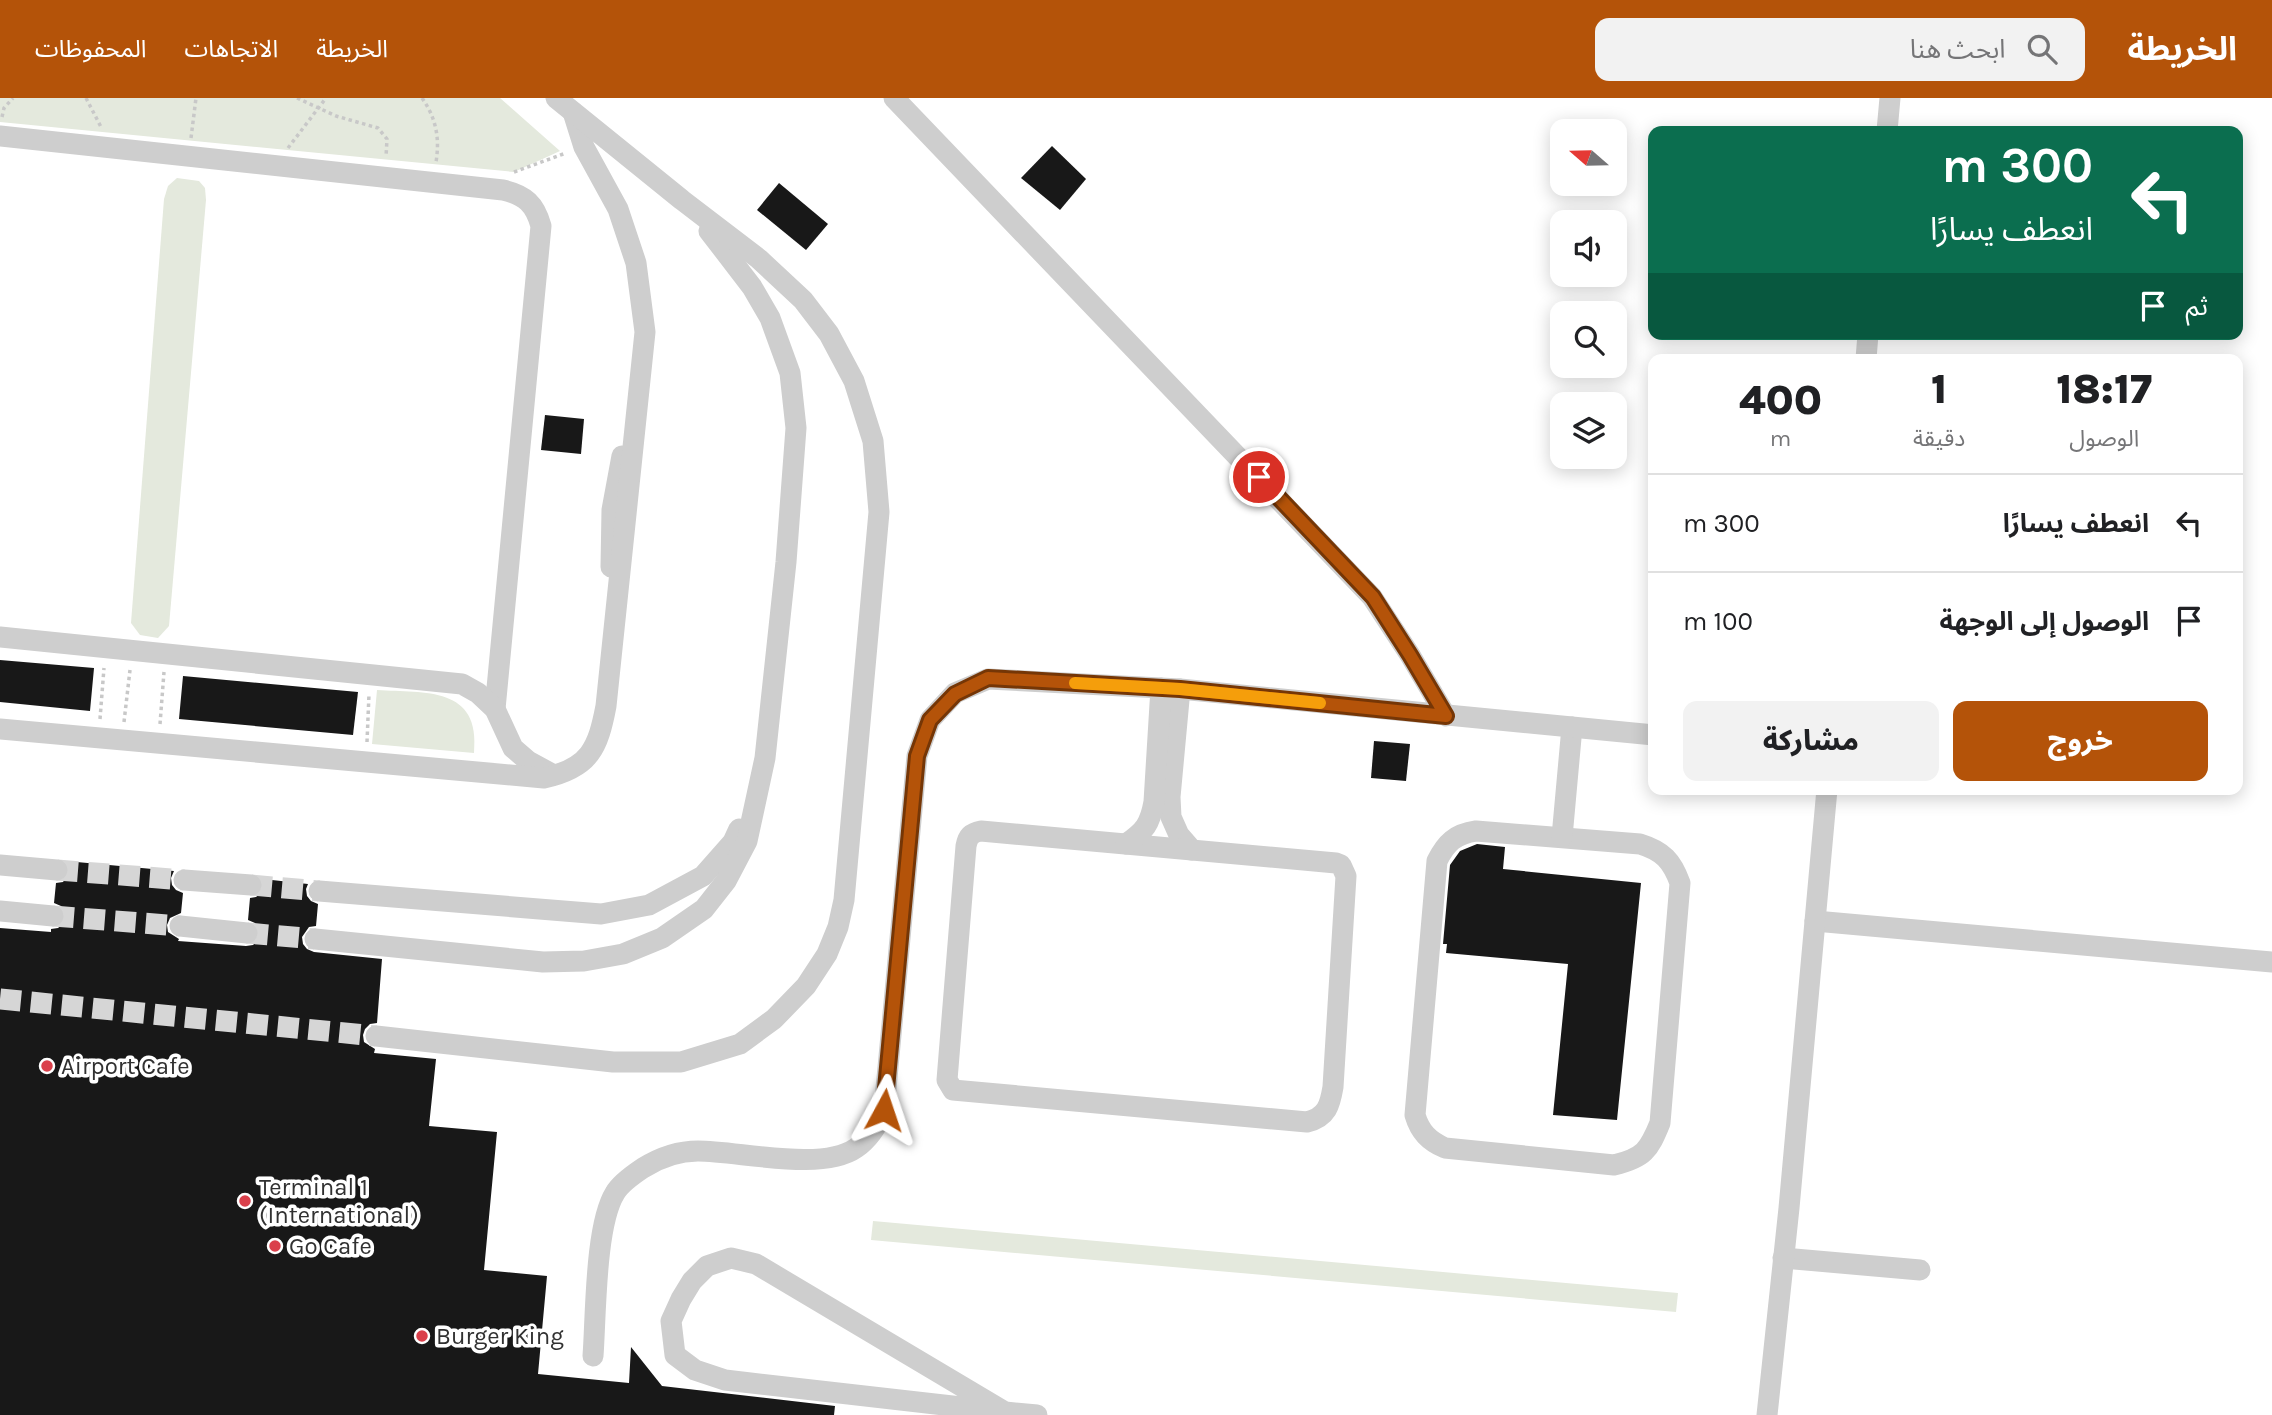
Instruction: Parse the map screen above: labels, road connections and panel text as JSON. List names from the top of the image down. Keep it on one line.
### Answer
{"places":["Airport Cafe","Terminal 1 (International)","Go Cafe","Burger King"],"north":"left","page":{"header":"الخريطة","search":"ابحث هنا","nav":["الخريطة","الاتجاهات","المحفوظات"],"turn":["300 m","انعطف يسارًا"],"then":"ثم","eta":["18:17","الوصول","1","دقيقة","400","m"],"list":[{"name":"انعطف يسارًا","value":"300 m"},{"name":"الوصول إلى الوجهة","value":"100 m"}],"buttons":["خروج","مشاركة"]}}
